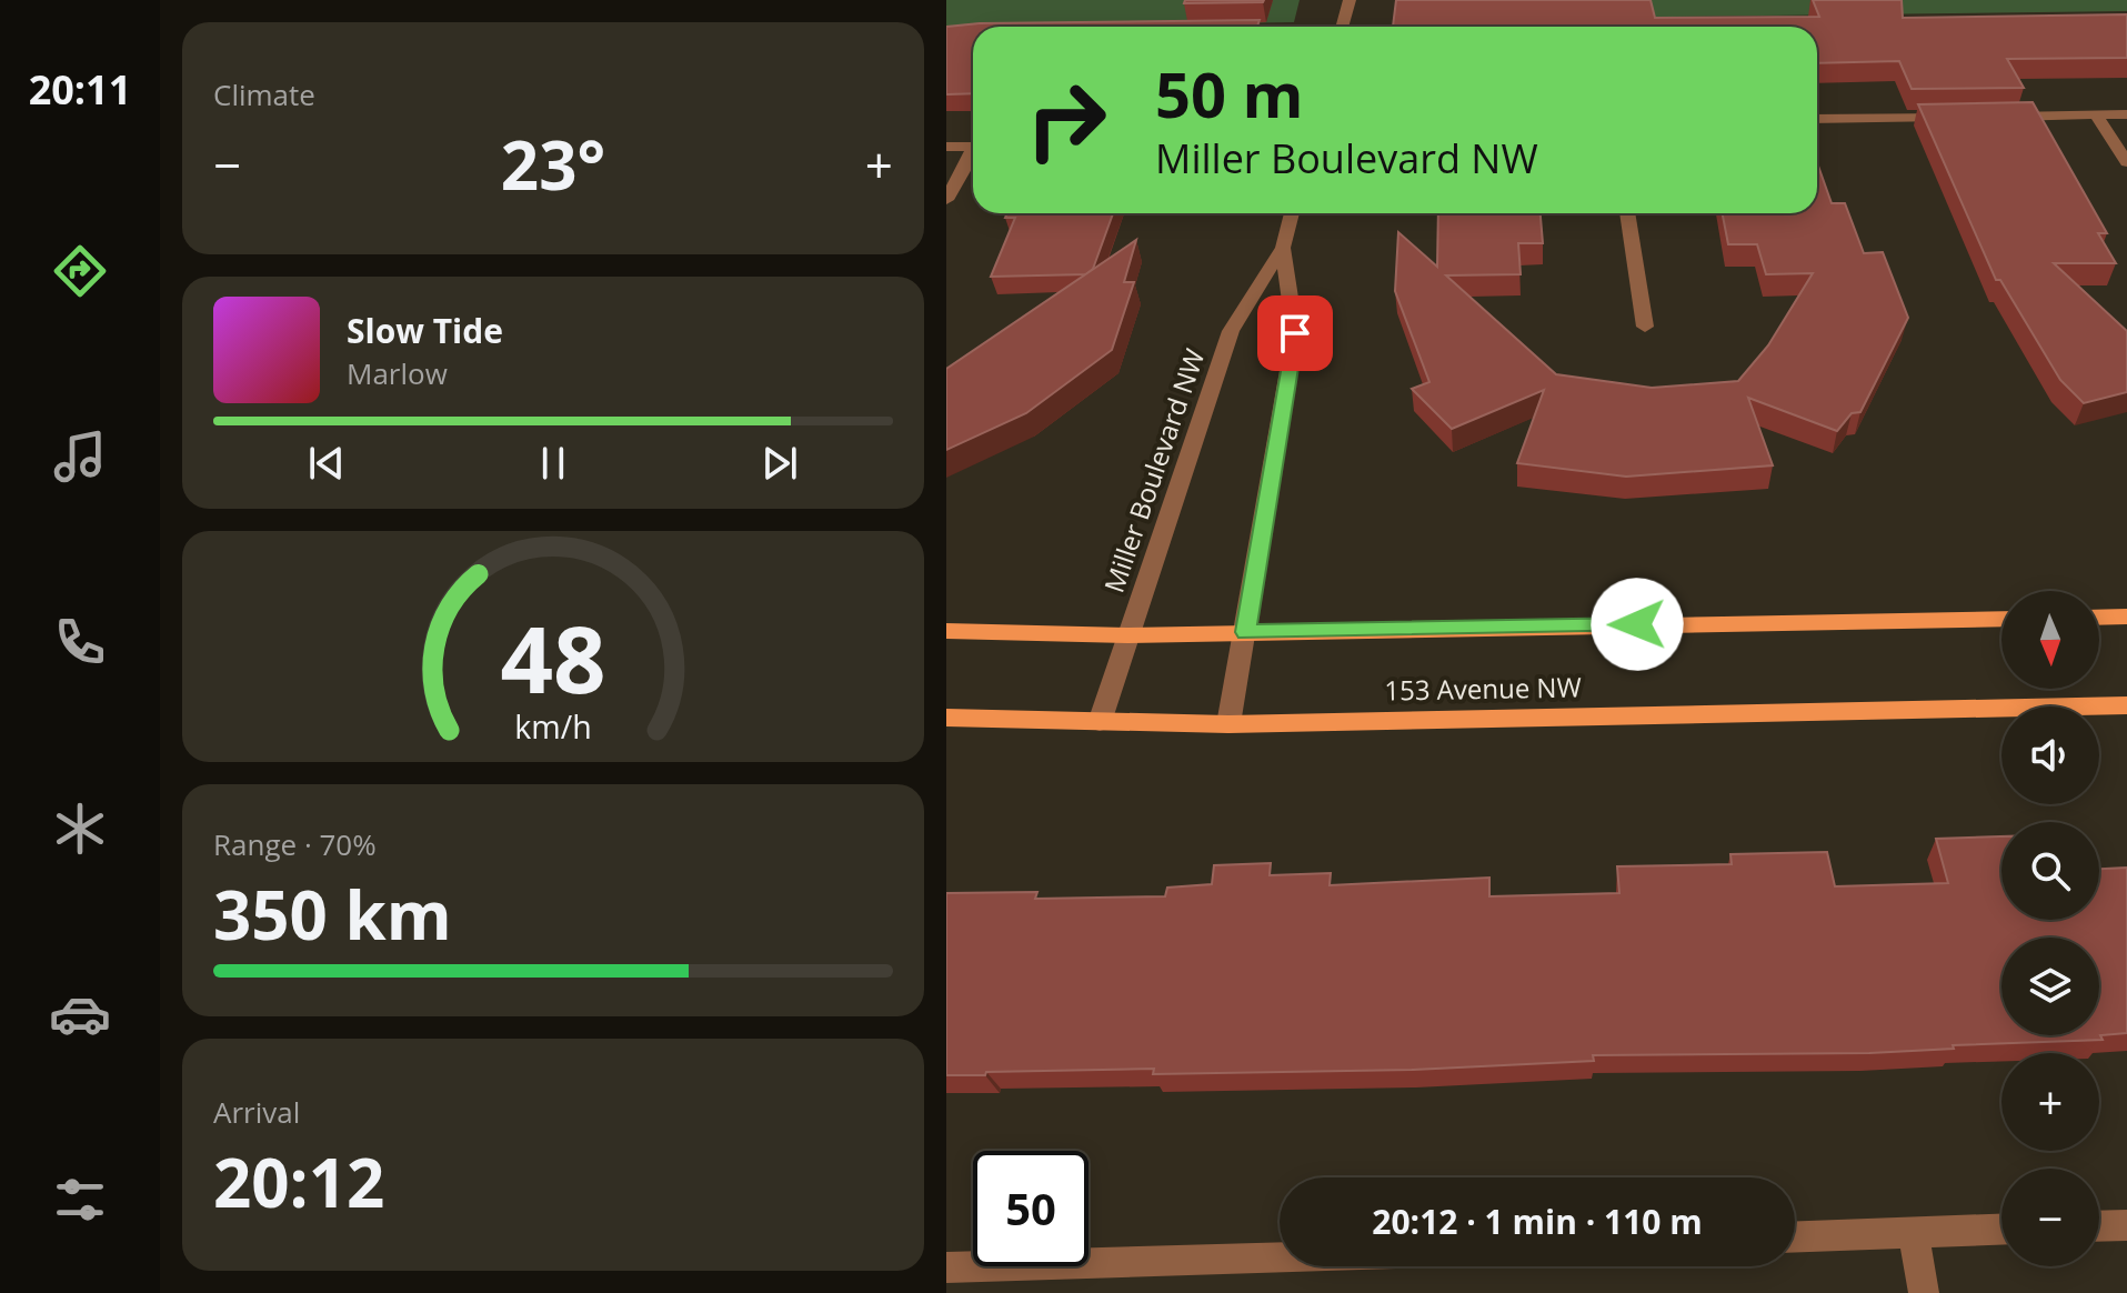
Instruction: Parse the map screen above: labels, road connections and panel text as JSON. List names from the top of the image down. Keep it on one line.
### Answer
{"streets":{"main road":["153 Avenue NW"],"street":["Miller Boulevard NW"]},"crossings":[["Miller Boulevard NW","153 Avenue NW"]],"north":"bottom","page":{"tabs":"20:11","tile":["Climate",["Range · 70%","350 km"],["Arrival","20:12"]],"turn":["50 m","Miller Boulevard NW"],"heat":["−","23°","+"],"song":["Slow Tide","Marlow"],"map_buttons":["+","−"],"limit":"50","trip":"20:12 · 1 min · 110 m","gauge":["48","km/h"]}}
